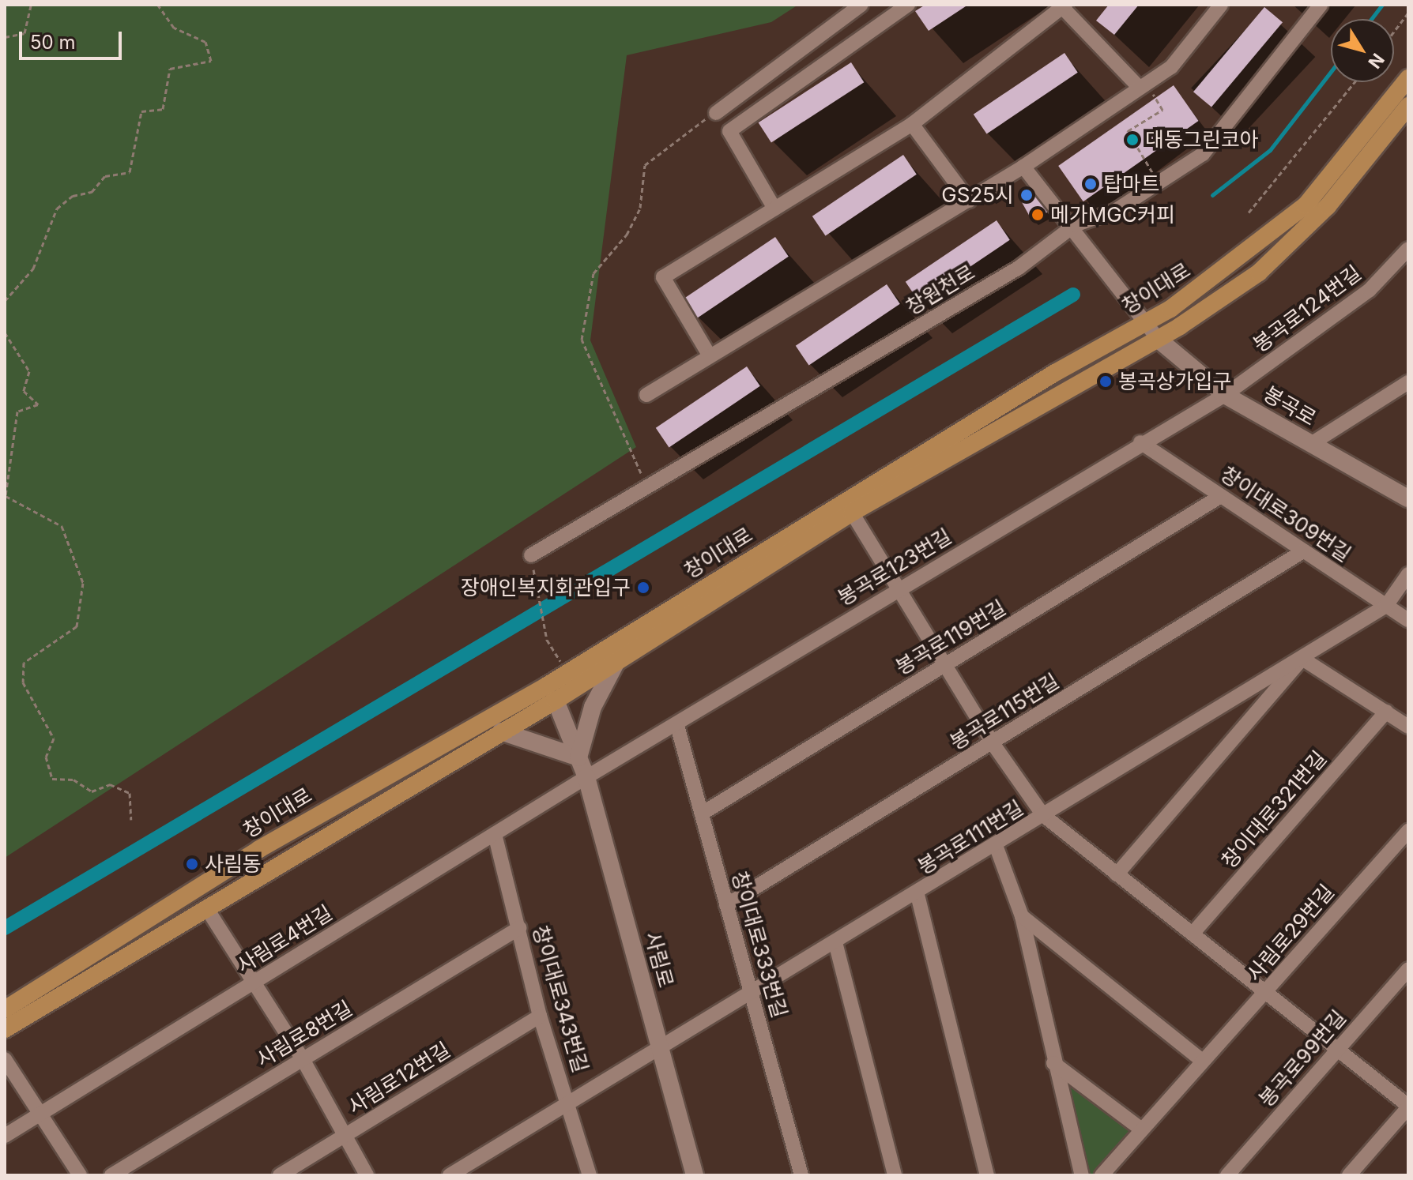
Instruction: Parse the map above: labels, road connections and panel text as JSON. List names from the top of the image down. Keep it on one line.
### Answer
{"streets":{"main road":["창이대로"],"street":["창원천로","봉곡로124번길","봉곡로","창이대로309번길","봉곡로123번길","봉곡로119번길","봉곡로115번길","창이대로321번길","봉곡로111번길","사림로29번길","사림로4번길","창이대로333번길","사림로","창이대로343번길","사림로8번길","봉곡로99번길","사림로12번길"]},"crossings":[["창이대로","봉곡로"],["창이대로","사림로"],["봉곡로124번길","봉곡로"],["봉곡로124번길","봉곡로123번길"],["봉곡로","봉곡로123번길"],["창이대로309번길","봉곡로123번길"],["창이대로309번길","봉곡로119번길"],["창이대로309번길","봉곡로115번길"],["창이대로309번길","봉곡로111번길"],["봉곡로123번길","사림로4번길"],["봉곡로123번길","창이대로333번길"],["봉곡로123번길","사림로"],["봉곡로119번길","창이대로333번길"],["봉곡로115번길","창이대로333번길"],["봉곡로111번길","창이대로333번길"],["봉곡로111번길","사림로"],["봉곡로111번길","창이대로343번길"],["사림로4번길","사림로"],["사림로4번길","창이대로343번길"],["창이대로343번길","사림로8번길"],["창이대로343번길","사림로12번길"]],"places":["대동그린코아","탑마트","GS25시","메가MGC커피","봉곡상가입구","장애인복지회관입구","사림동"],"scale_bar":"50 m","north":"bottom right"}
